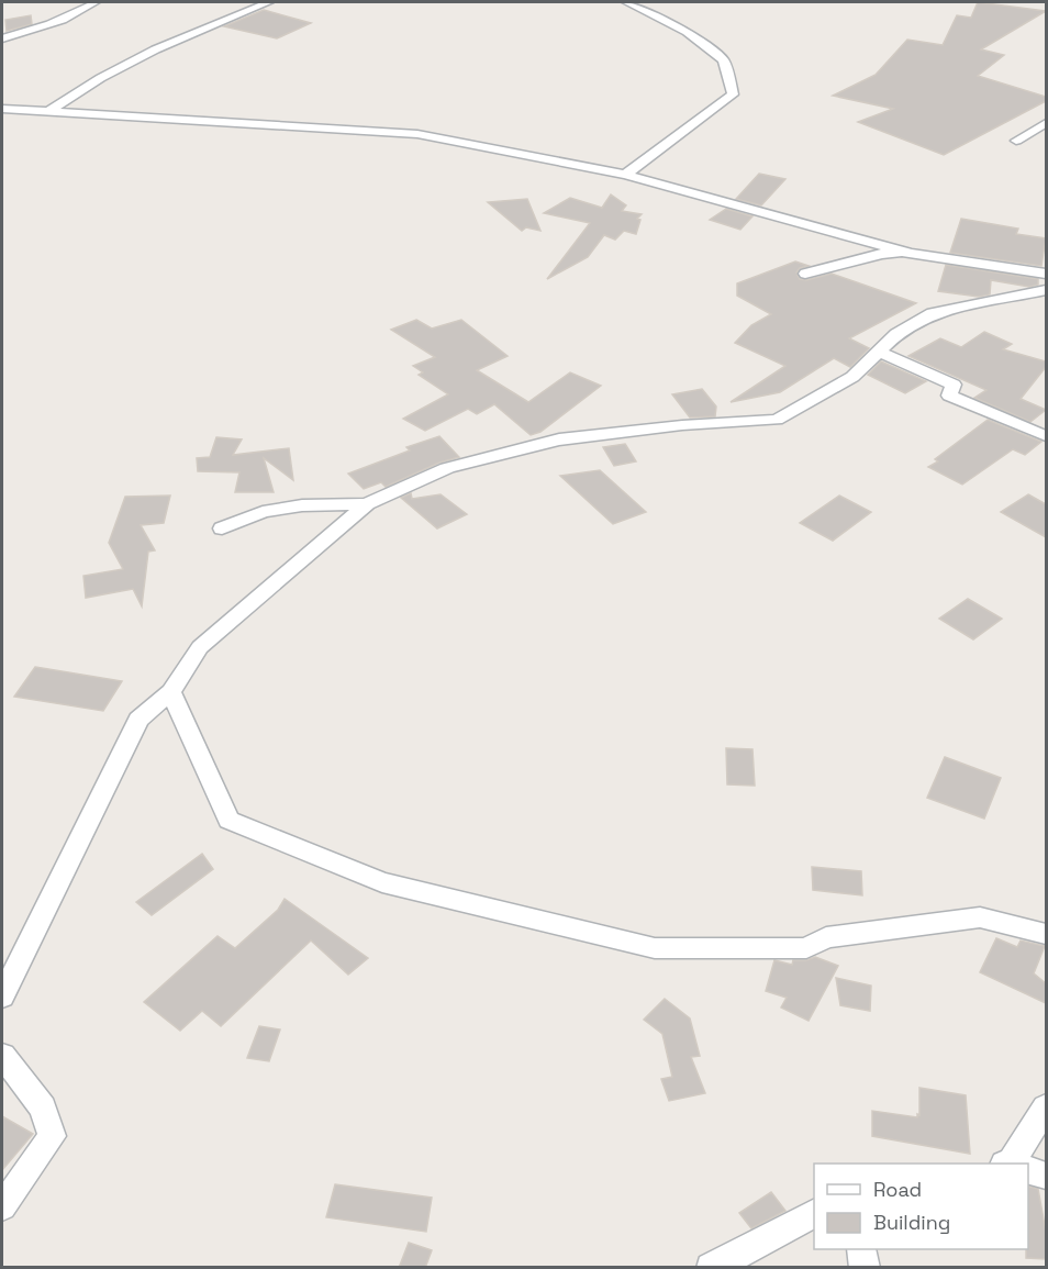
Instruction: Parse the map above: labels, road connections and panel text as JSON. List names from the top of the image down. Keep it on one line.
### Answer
{"legend":["Road","Building"]}
